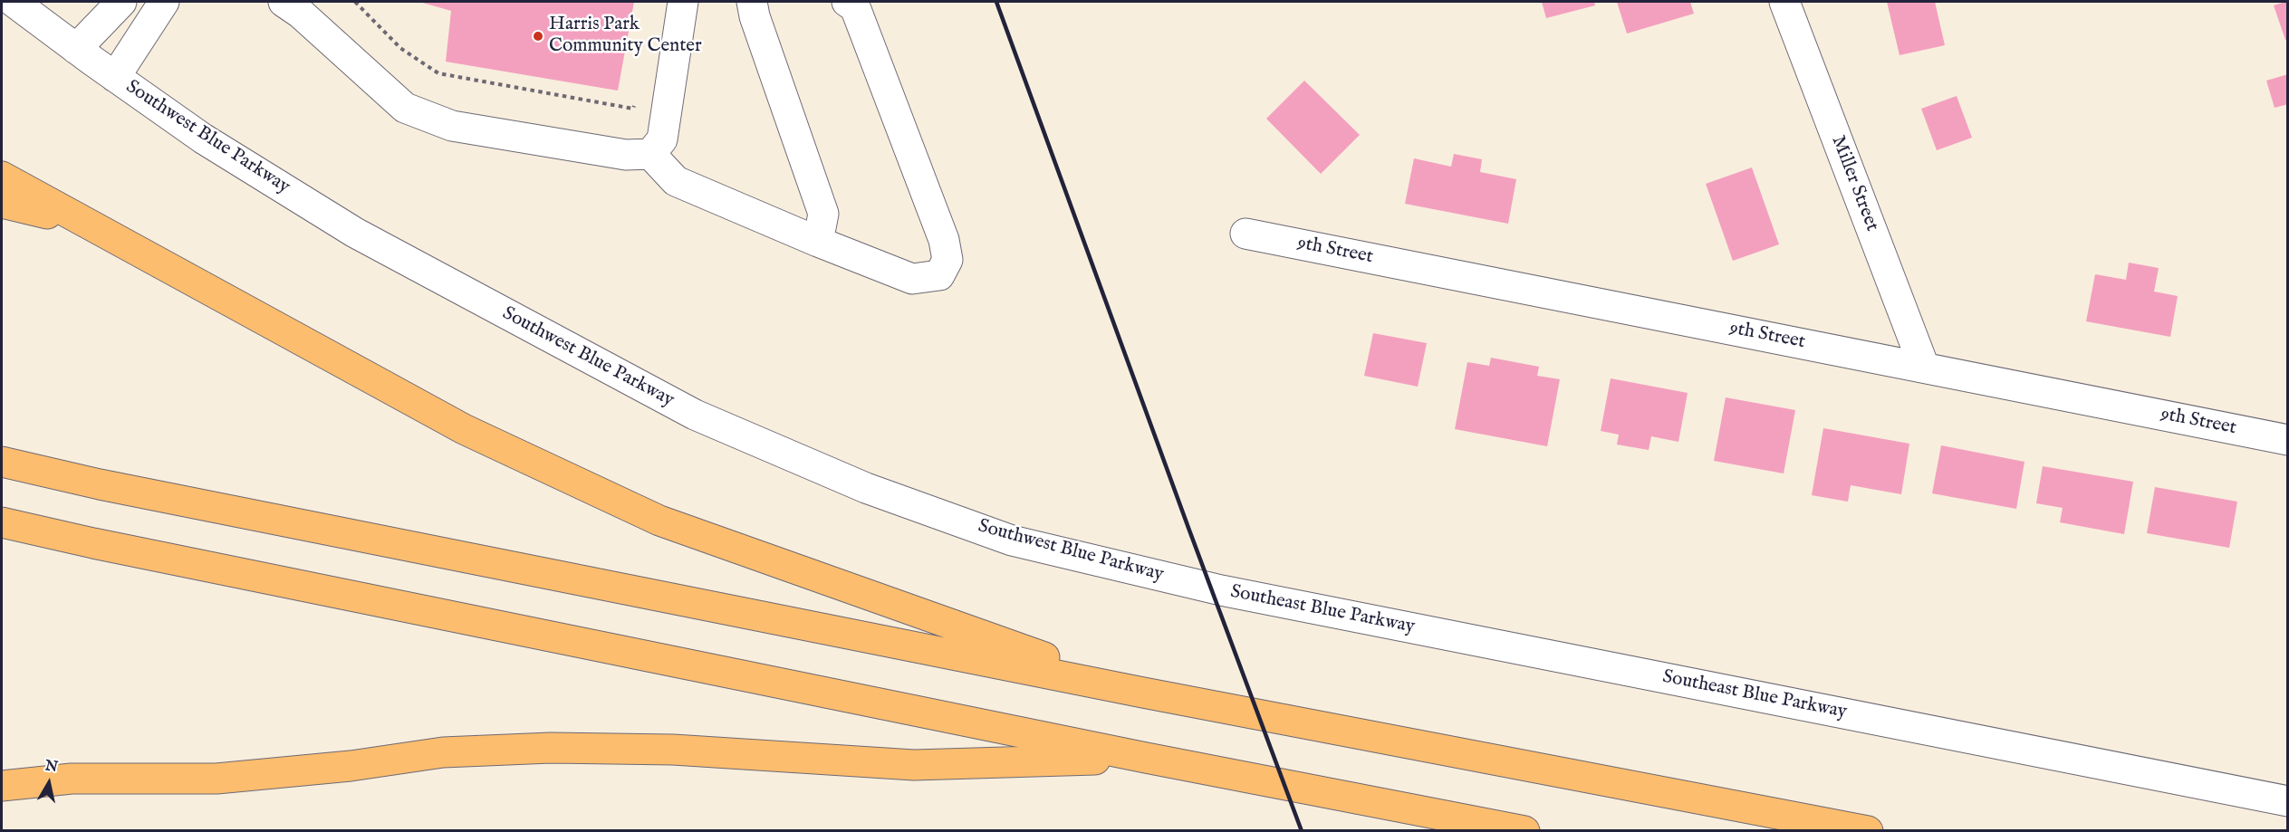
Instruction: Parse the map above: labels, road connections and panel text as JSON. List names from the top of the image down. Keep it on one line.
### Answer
{"streets":{"street":["Southwest Blue Parkway","Miller Street","9th Street","Southeast Blue Parkway"]},"crossings":[["Southwest Blue Parkway","Southeast Blue Parkway"],["Miller Street","9th Street"]],"places":["Harris Park Community Center"],"north":"top"}
